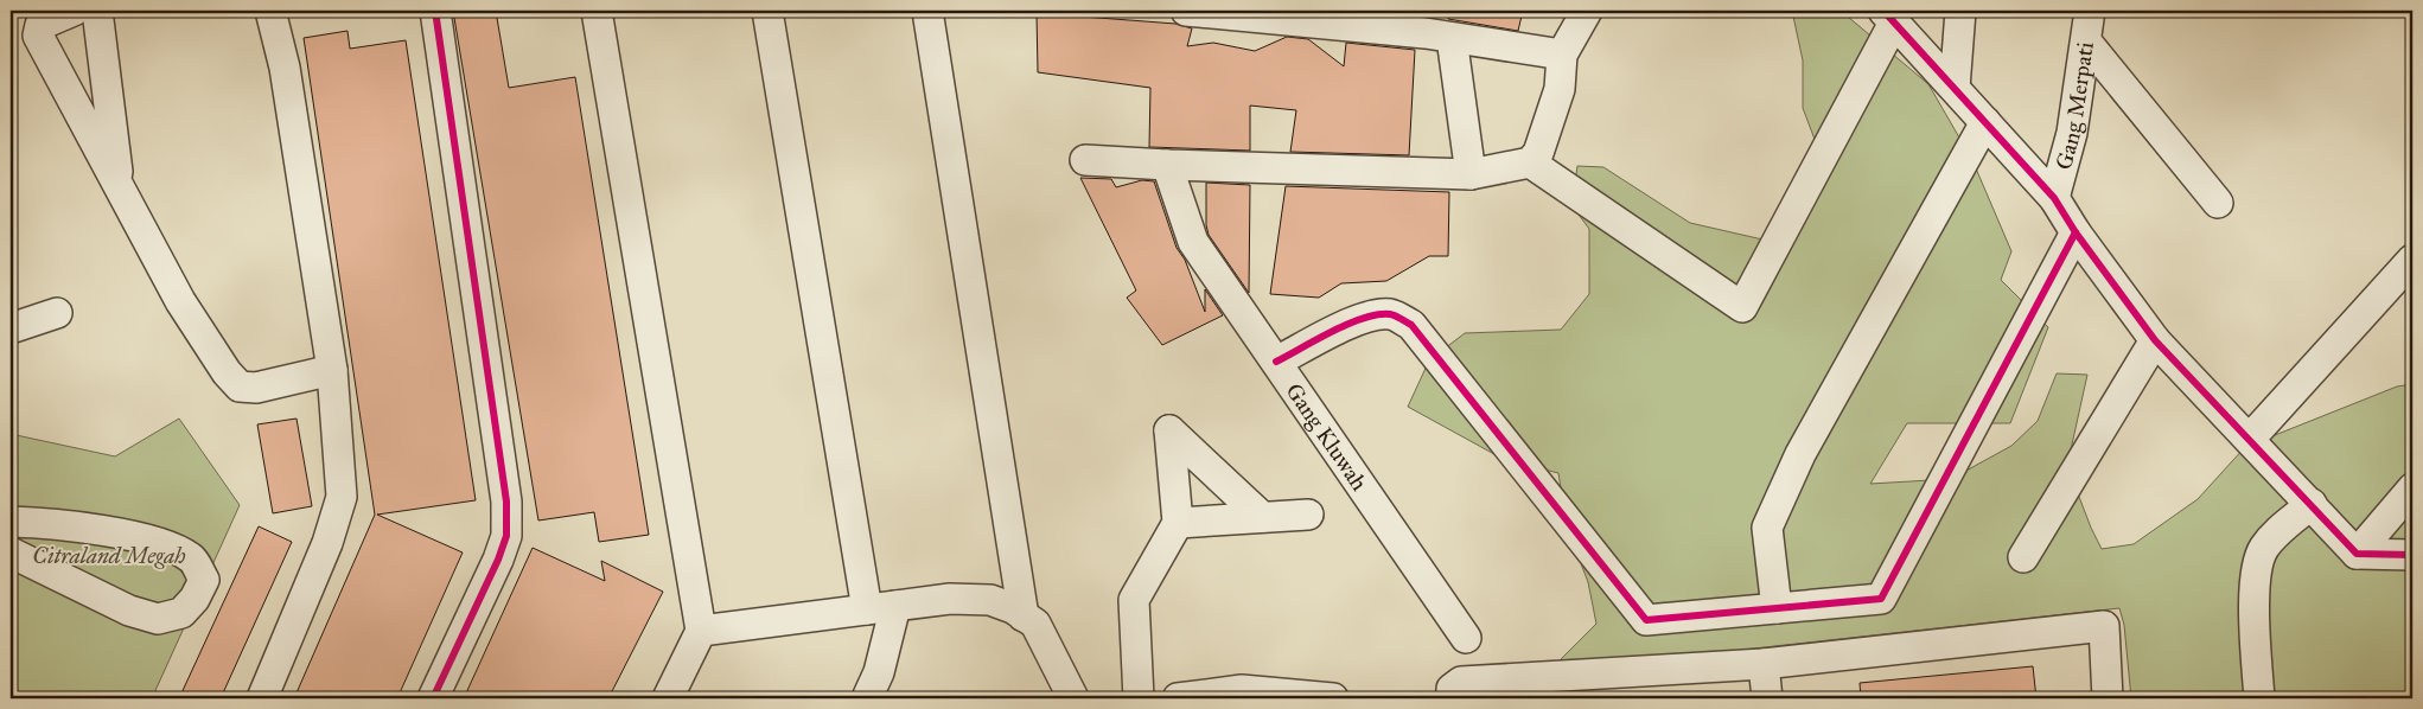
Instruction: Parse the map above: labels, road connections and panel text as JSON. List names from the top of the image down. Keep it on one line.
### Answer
{"streets":{"street":["Gang Merpati","Gang Kluwah"]},"parks":["Citraland Megah"]}
